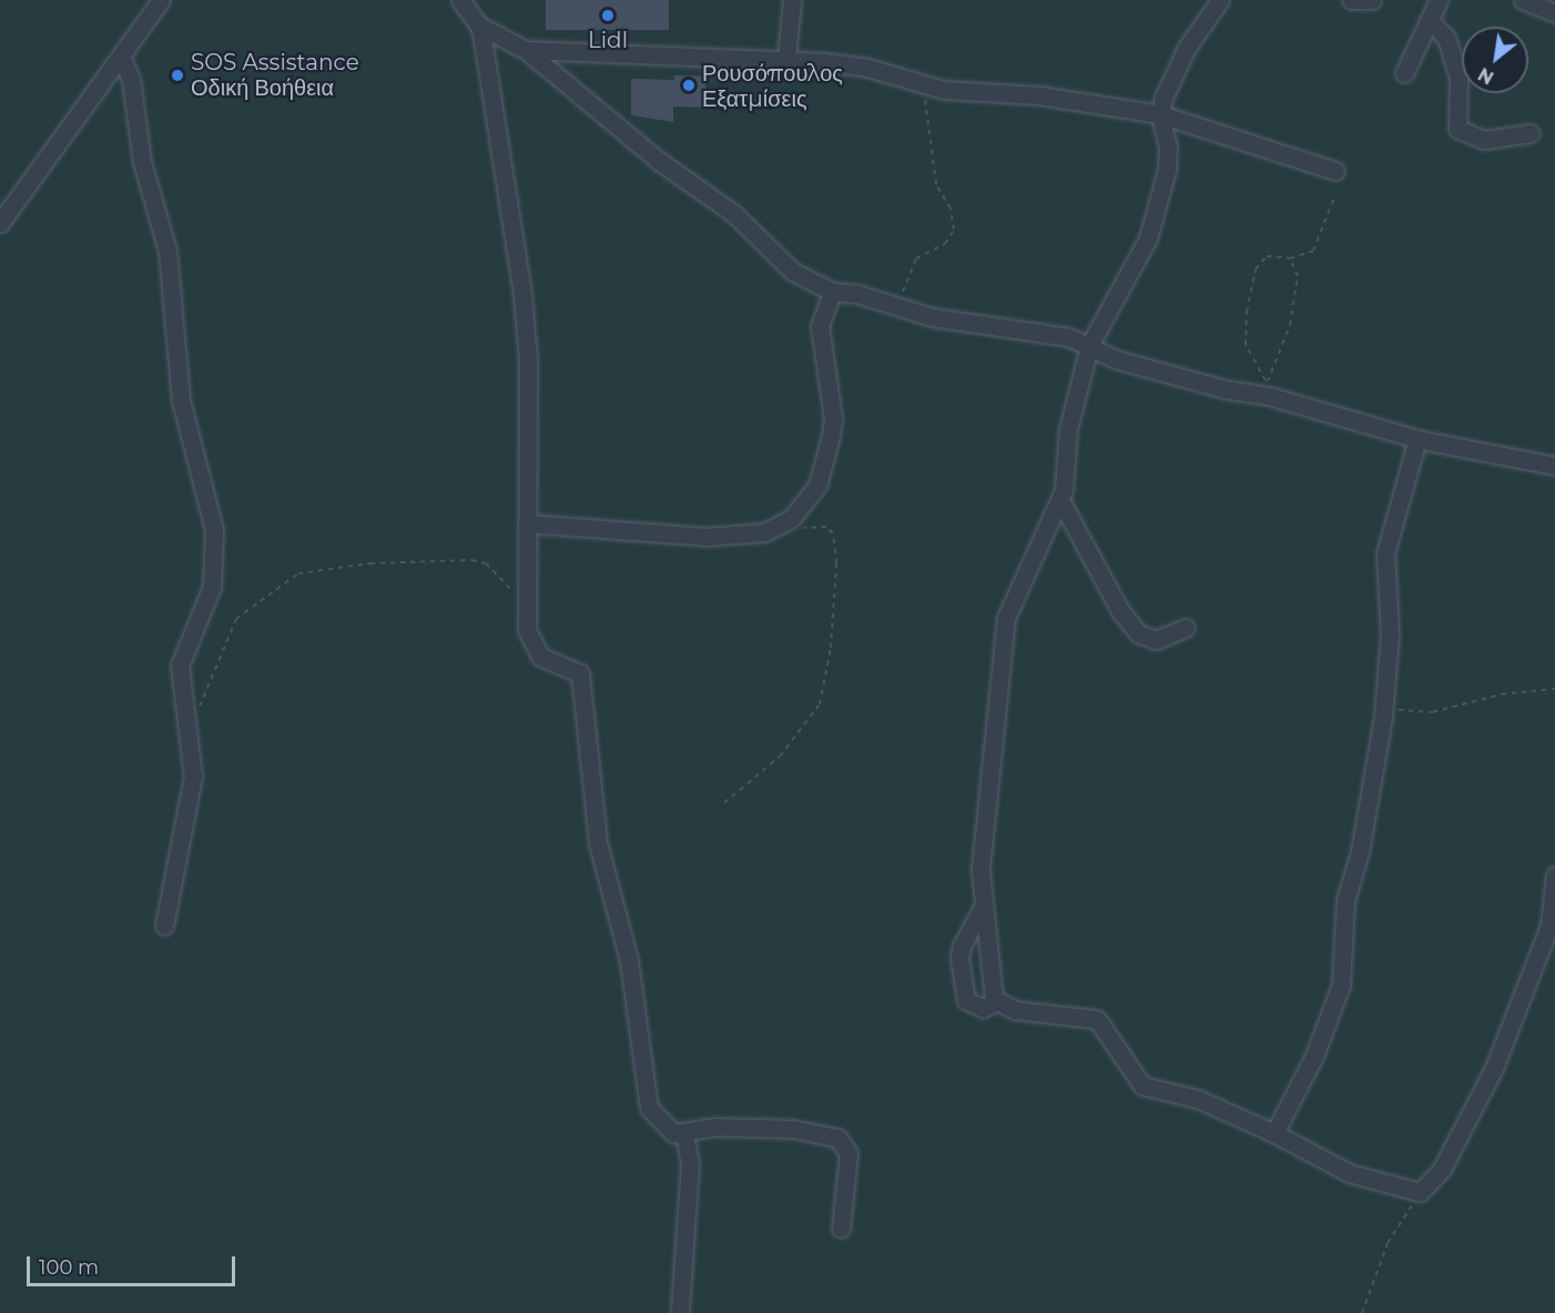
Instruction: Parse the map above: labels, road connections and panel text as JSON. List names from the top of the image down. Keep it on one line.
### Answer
{"places":["Lidl","SOS Assistance Οδική Βοήθεια","Ρουσόπουλος Εξατμίσεις"],"scale_bar":"100 m","north":"bottom left"}
